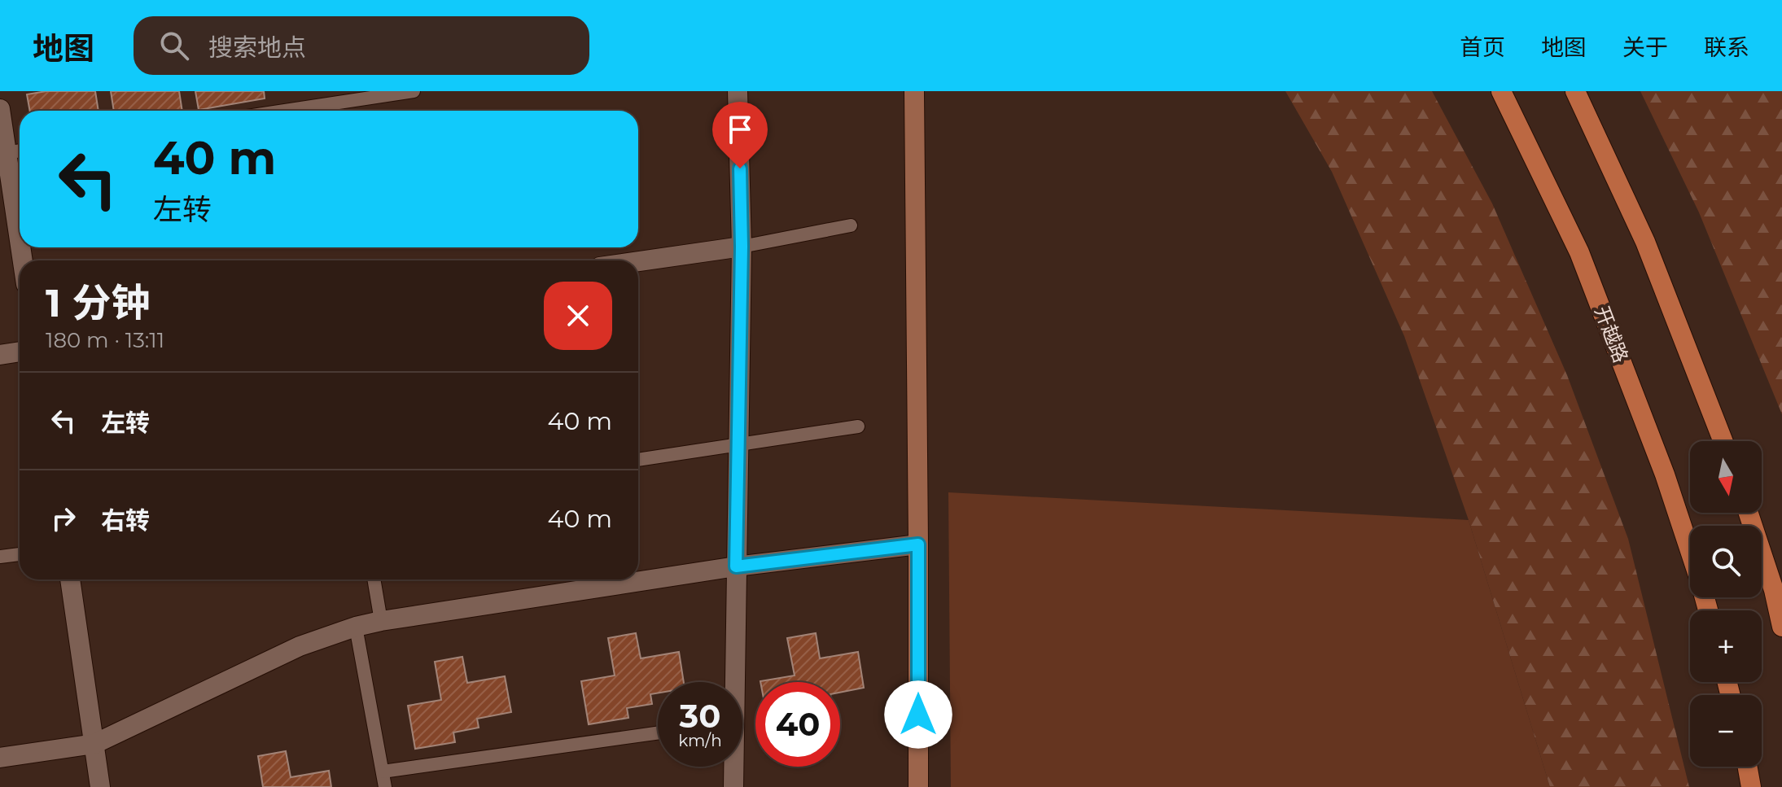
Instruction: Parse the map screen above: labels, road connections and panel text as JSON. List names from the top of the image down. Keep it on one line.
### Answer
{"streets":{"main road":["开越路"]},"north":"bottom","page":{"header":"地图","search":"搜索地点","nav":["首页","地图","关于","联系"],"turn":["40 m","左转"],"heading":["1 分钟","180 m · 13:11"],"list":[{"name":"左转","value":"40 m"},{"name":"右转","value":"40 m"}],"map_buttons":["+","−"],"speed":"30 km/h","limit":"40"}}
